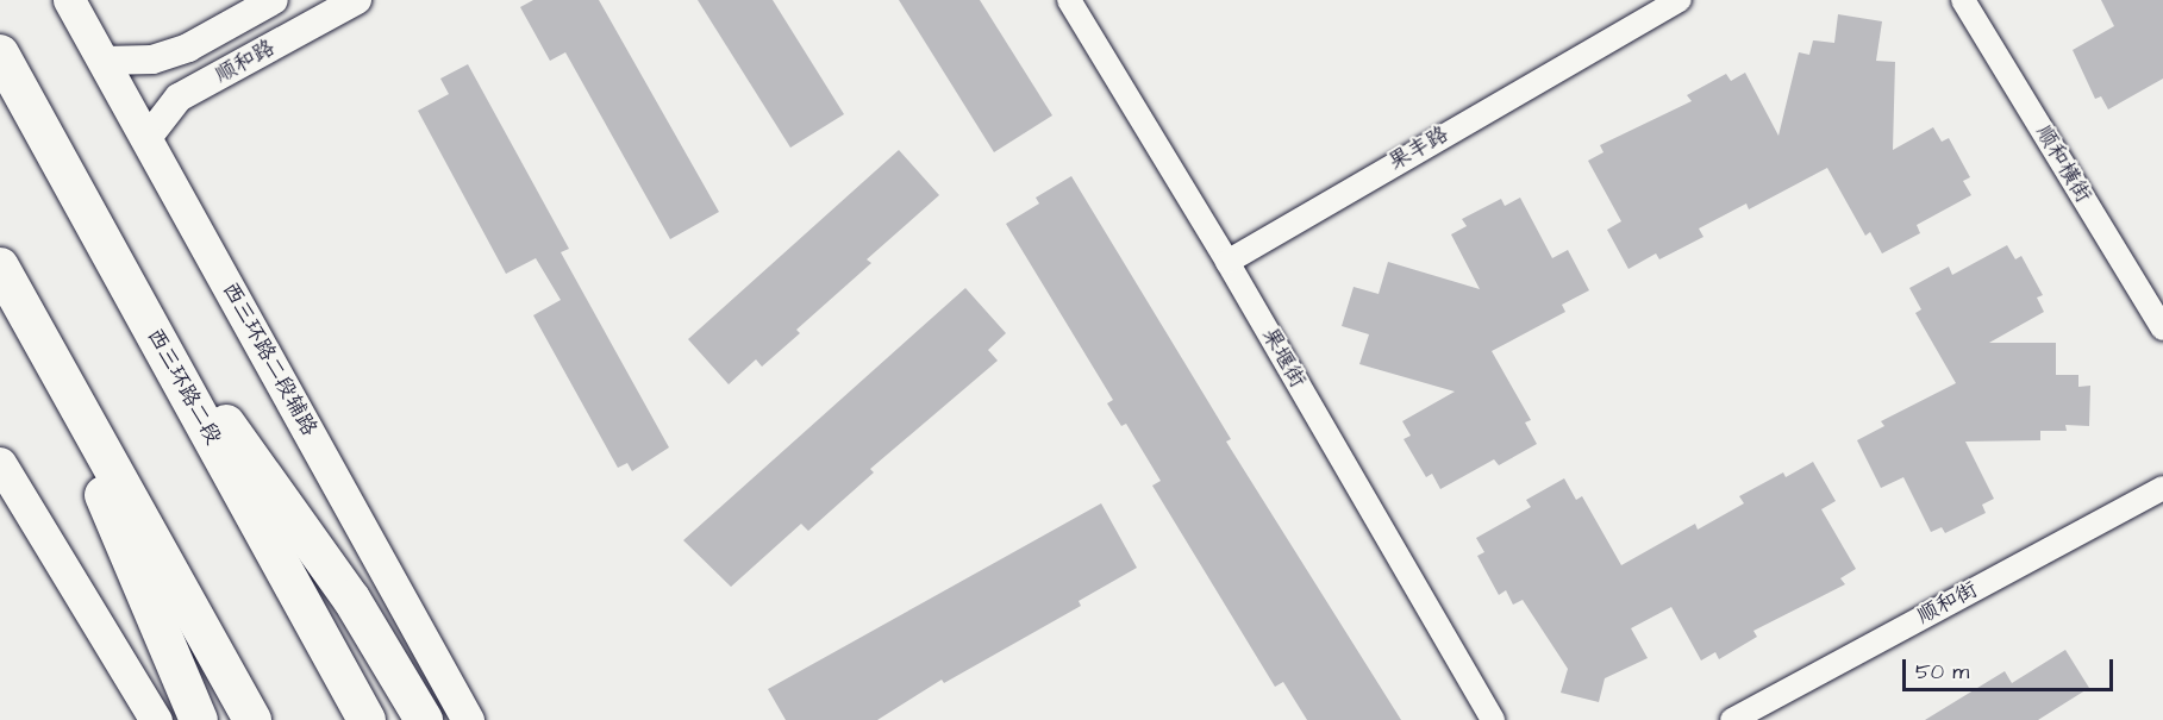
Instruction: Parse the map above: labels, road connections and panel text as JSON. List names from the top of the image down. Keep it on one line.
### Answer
{"streets":{"highway":["西三环路二段"],"main road":["西三环路二段辅路"],"street":["顺和路","果丰路","顺和横街","果堰街","顺和街"]},"crossings":[["顺和路","西三环路二段辅路"],["果丰路","果堰街"]],"scale_bar":"50 m"}
